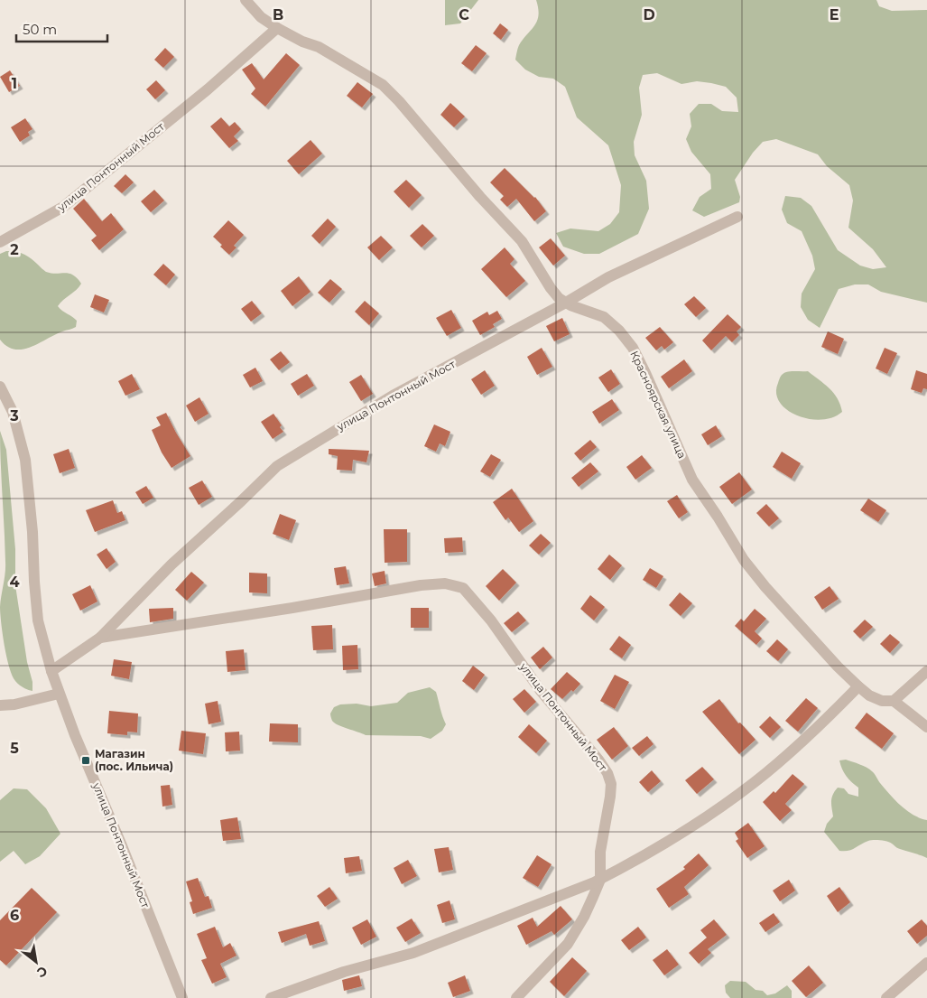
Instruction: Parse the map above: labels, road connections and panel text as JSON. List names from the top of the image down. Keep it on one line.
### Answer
{"streets":{"street":["улица Понтонный Мост","Красноярская улица"]},"crossings":[["улица Понтонный Мост","Красноярская улица"]],"places":{"transit":["Магазин (пос. Ильича)"]},"scale_bar":"50 m","north":"bottom right","grid":{"columns":["B","C","D","E"],"rows":["1","2","3","4","5","6"]}}
